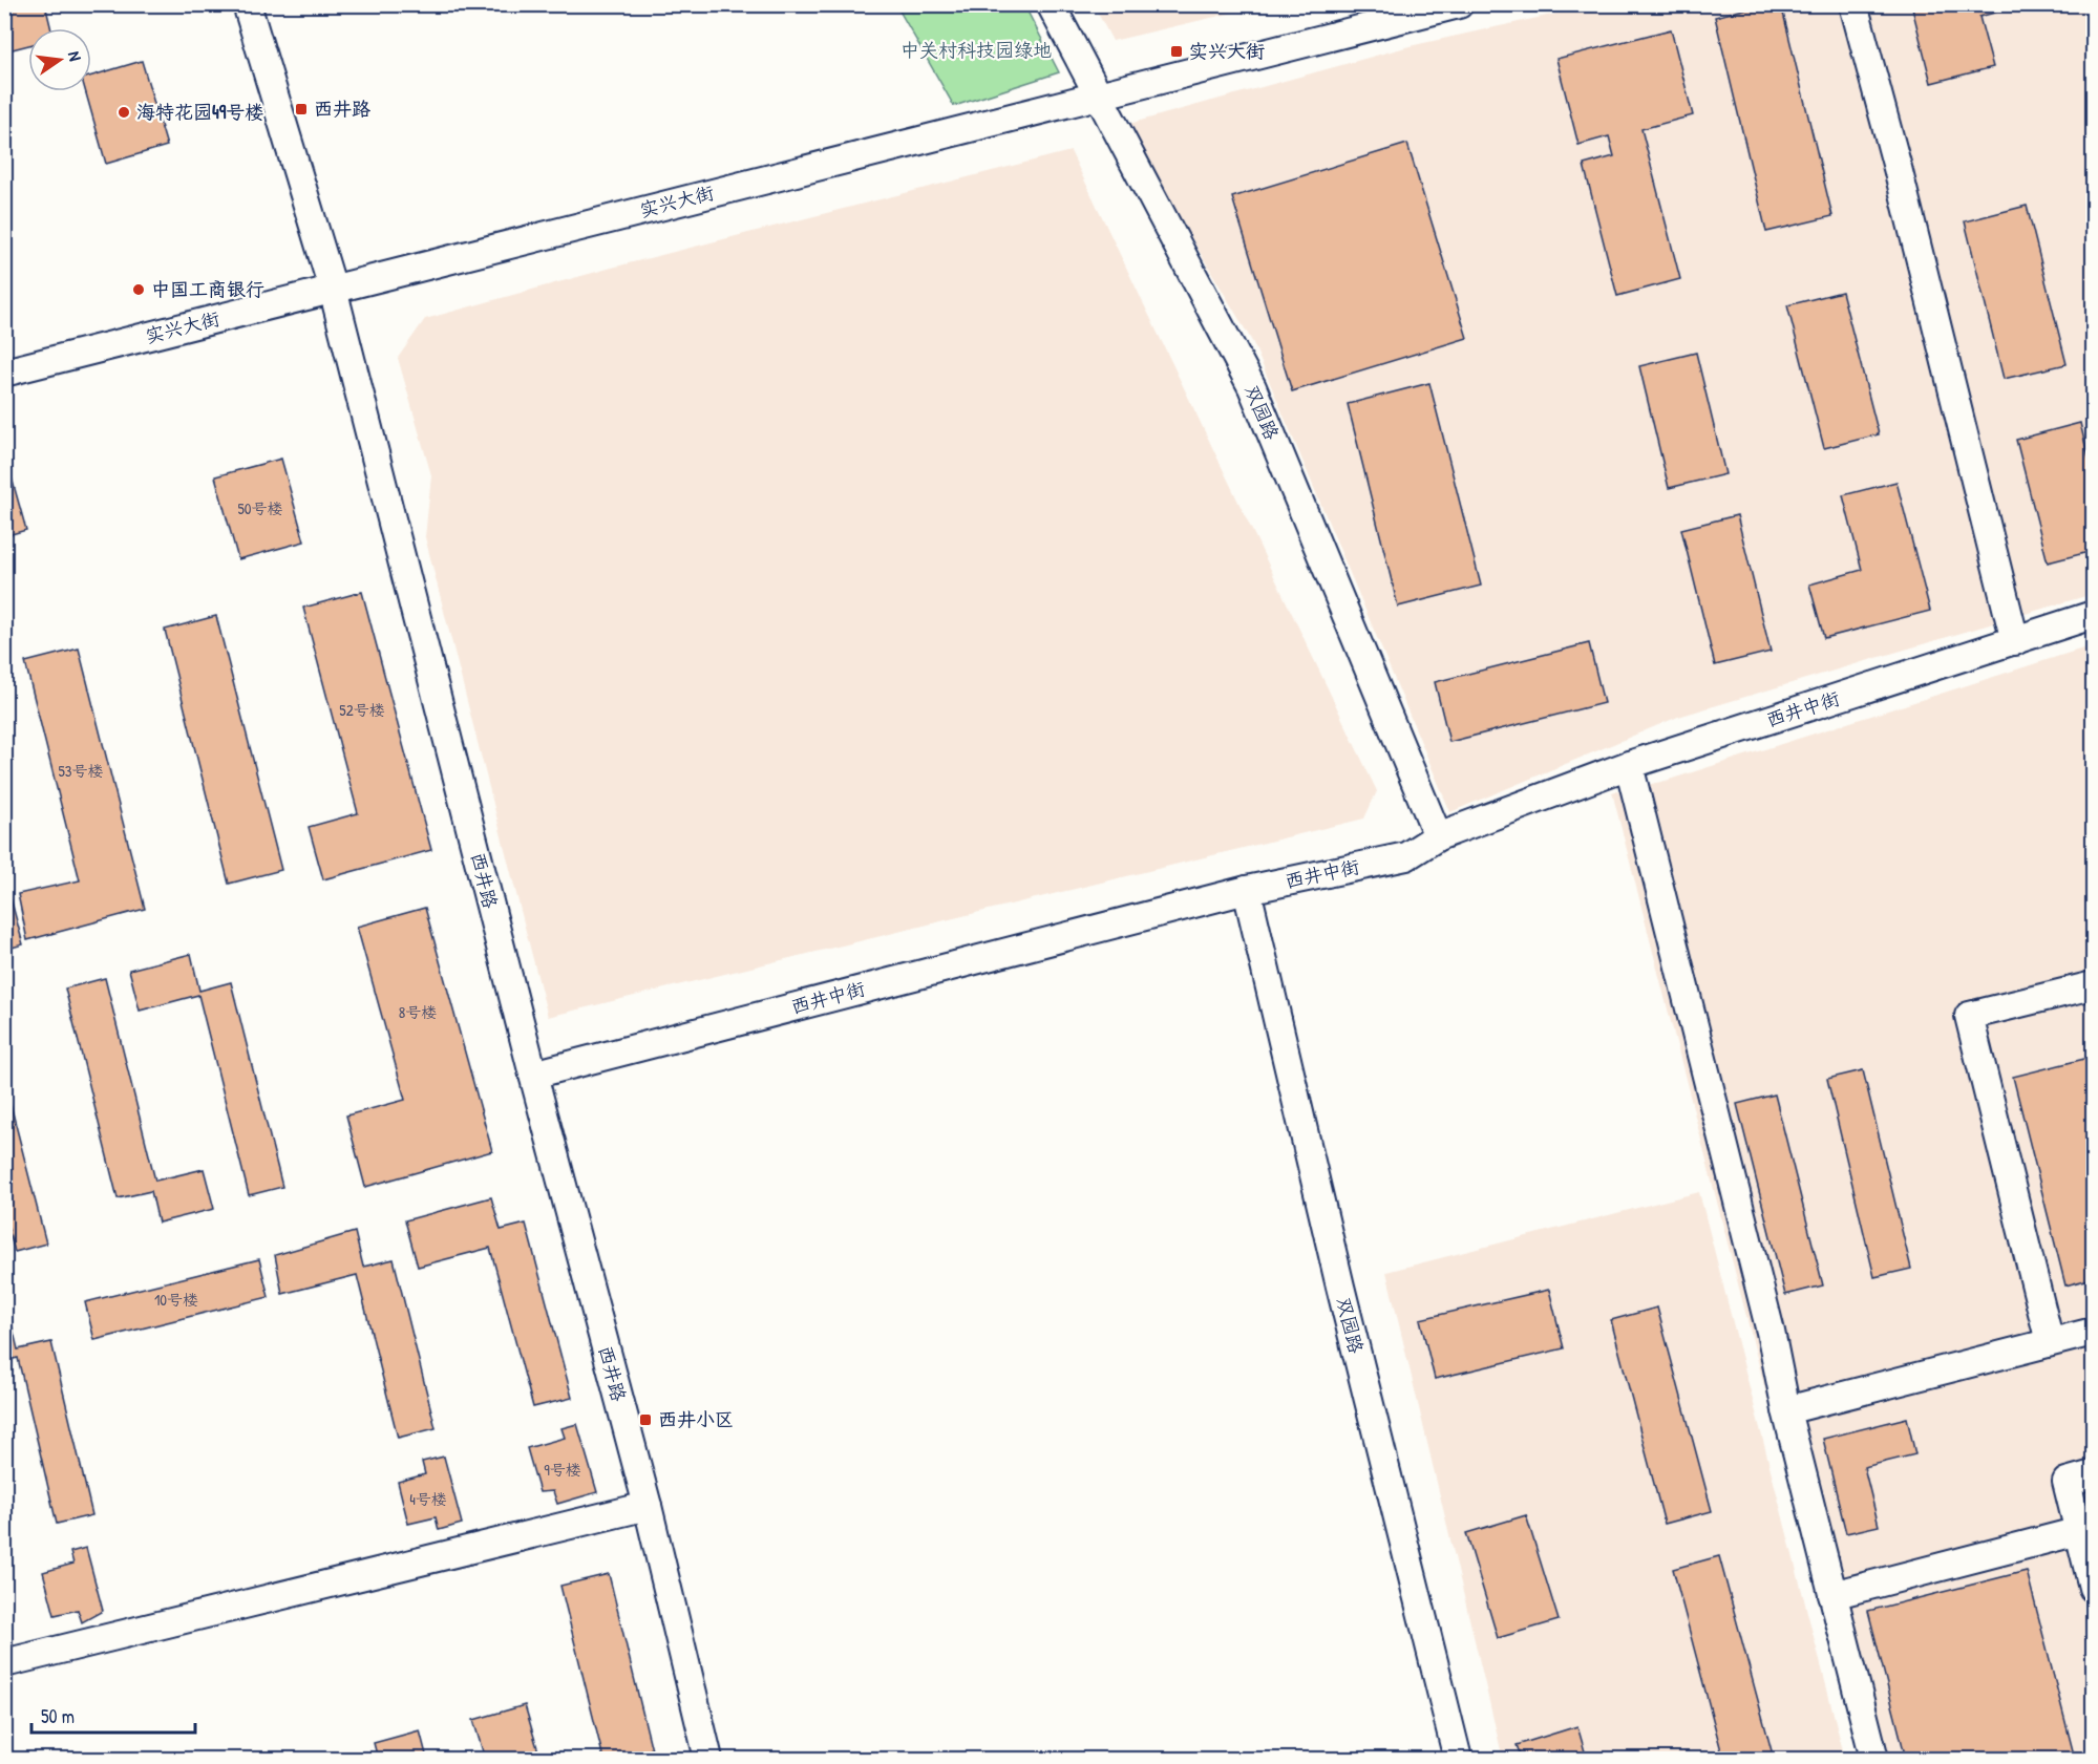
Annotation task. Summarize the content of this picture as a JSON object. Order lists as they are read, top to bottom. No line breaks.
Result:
{"streets":{"street":["实兴大街","双园路","西井中街","西井路"]},"crossings":[["实兴大街","双园路"],["实兴大街","西井路"],["双园路","西井中街"],["西井中街","西井路"]],"parks":["中关村科技园绿地"],"places":{"transit":["实兴大街","西井路","西井小区"],"other":["海特花园49号楼","中国工商银行"]},"house_numbers":["50号楼","52号楼","53号楼","8号楼","10号楼","9号楼","4号楼"],"scale_bar":"50 m","north":"right"}
